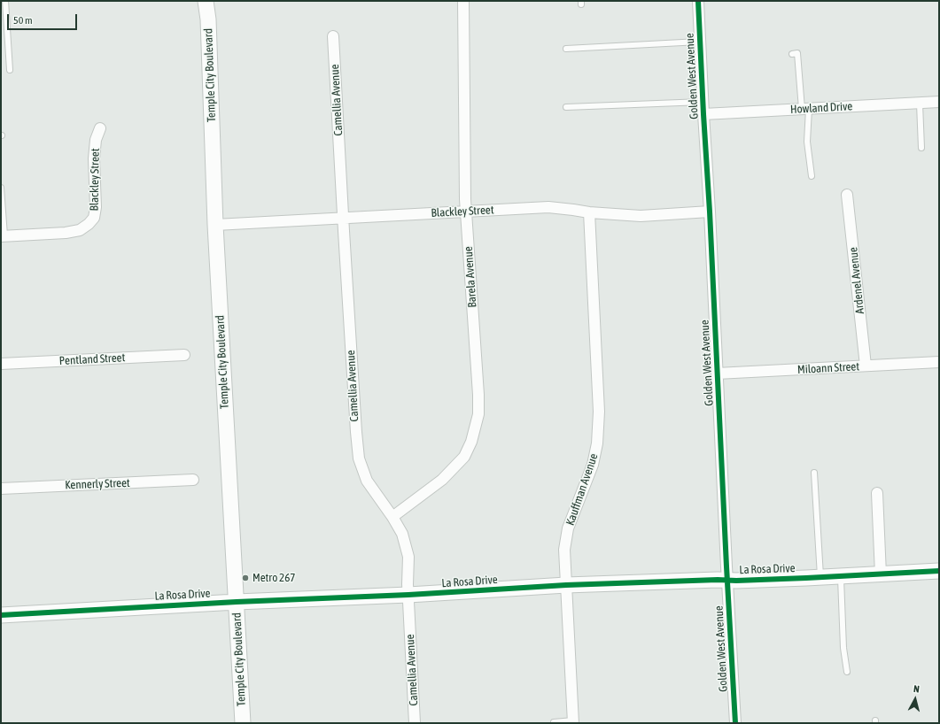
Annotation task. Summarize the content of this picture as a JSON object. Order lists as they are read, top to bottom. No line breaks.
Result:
{"streets":{"street":["Temple City Boulevard","Golden West Avenue","Camellia Avenue","Howland Drive","Blackley Street","Barela Avenue","Ardenel Avenue","Pentland Street","Miloann Street","Kennerly Street","Kauffman Avenue","La Rosa Drive"]},"crossings":[["Temple City Boulevard","Blackley Street"],["Temple City Boulevard","La Rosa Drive"],["Golden West Avenue","Howland Drive"],["Golden West Avenue","Blackley Street"],["Golden West Avenue","Miloann Street"],["Golden West Avenue","La Rosa Drive"],["Camellia Avenue","Blackley Street"],["Camellia Avenue","Barela Avenue"],["Camellia Avenue","La Rosa Drive"],["Blackley Street","Barela Avenue"],["Blackley Street","Kauffman Avenue"],["Ardenel Avenue","Miloann Street"],["Kauffman Avenue","La Rosa Drive"]],"places":["Metro 267"],"scale_bar":"50 m","north":"top"}
